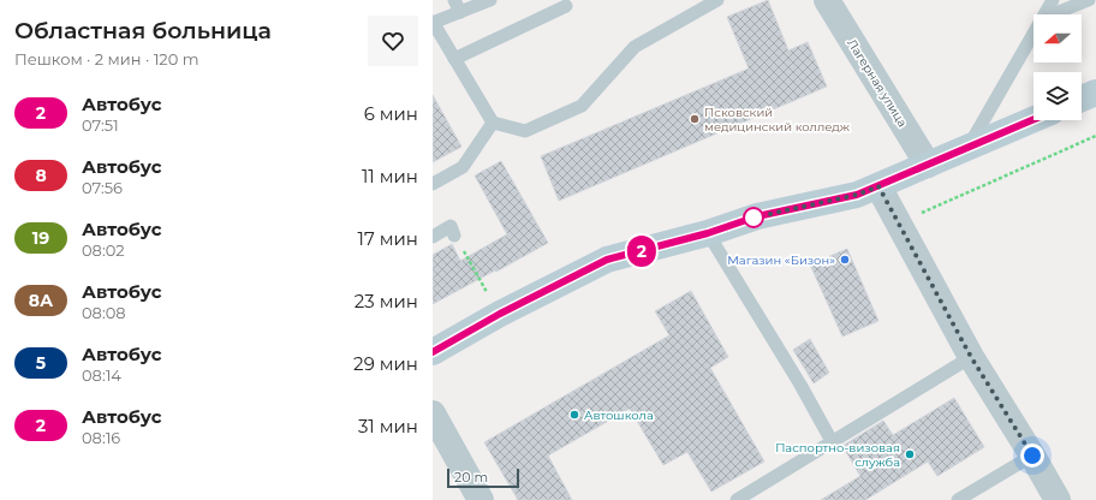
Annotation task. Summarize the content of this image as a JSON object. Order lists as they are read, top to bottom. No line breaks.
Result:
{"streets":{"street":["Лагерная улица"]},"places":["Псковский медицинский колледж","Магазин «Бизон»","Автошкола","Паспортно-визовая служба"],"lines":["bus line 2"],"scale_bar":"20 m","north":"left","page":{"heading":["Областная больница","Пешком · 2 мин · 120 m"],"on_map":"2","list":[{"mark":"2","name":"Автобус","note":"07:51","value":"6 мин"},{"mark":"8","name":"Автобус","note":"07:56","value":"11 мин"},{"mark":"19","name":"Автобус","note":"08:02","value":"17 мин"},{"mark":"8А","name":"Автобус","note":"08:08","value":"23 мин"},{"mark":"5","name":"Автобус","note":"08:14","value":"29 мин"},{"mark":"2","name":"Автобус","note":"08:16","value":"31 мин"}],"scale":"20 m"}}
